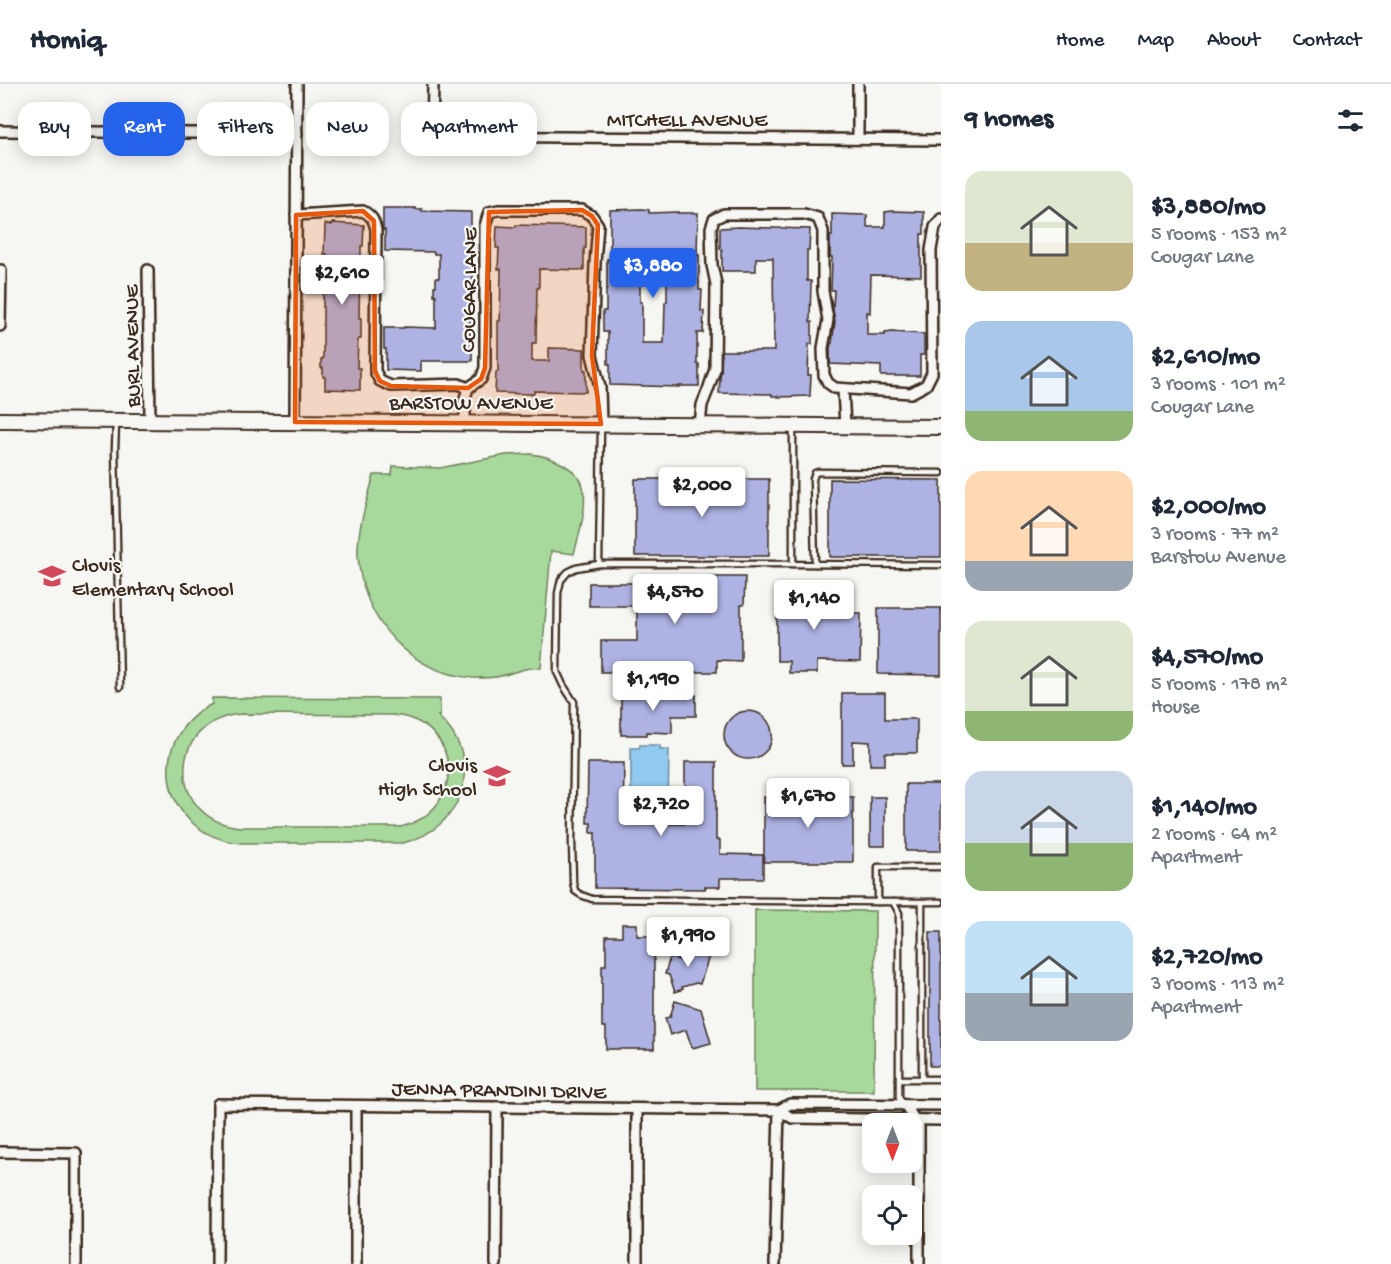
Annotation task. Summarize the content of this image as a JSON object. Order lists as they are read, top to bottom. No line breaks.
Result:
{"streets":{"street":["MITCHELL AVENUE","COUGAR LANE","BURL AVENUE","BARSTOW AVENUE","JENNA PRANDINI DRIVE"]},"crossings":[["COUGAR LANE","BARSTOW AVENUE"],["BURL AVENUE","BARSTOW AVENUE"]],"places":{"school or university":["Clovis Elementary School","Clovis High School"]},"north":"bottom","page":{"header":"Homiq","nav":["Home","Map","About","Contact"],"heading":"9 homes","chip":["Buy","Rent","Filters","New","Apartment"],"list":[{"name":"$3,880/mo","note":"5 rooms · 153 m² · Cougar Lane"},{"name":"$2,610/mo","note":"3 rooms · 101 m² · Cougar Lane"},{"name":"$2,000/mo","note":"3 rooms · 77 m² · Barstow Avenue"},{"name":"$4,570/mo","note":"5 rooms · 178 m² · House"},{"name":"$1,140/mo","note":"2 rooms · 64 m² · Apartment"},{"name":"$2,720/mo","note":"3 rooms · 113 m² · Apartment"}],"price":["$3,880","$2,610","$2,000","$4,570","$1,140","$1,190","$1,670","$2,720","$1,990"]}}
